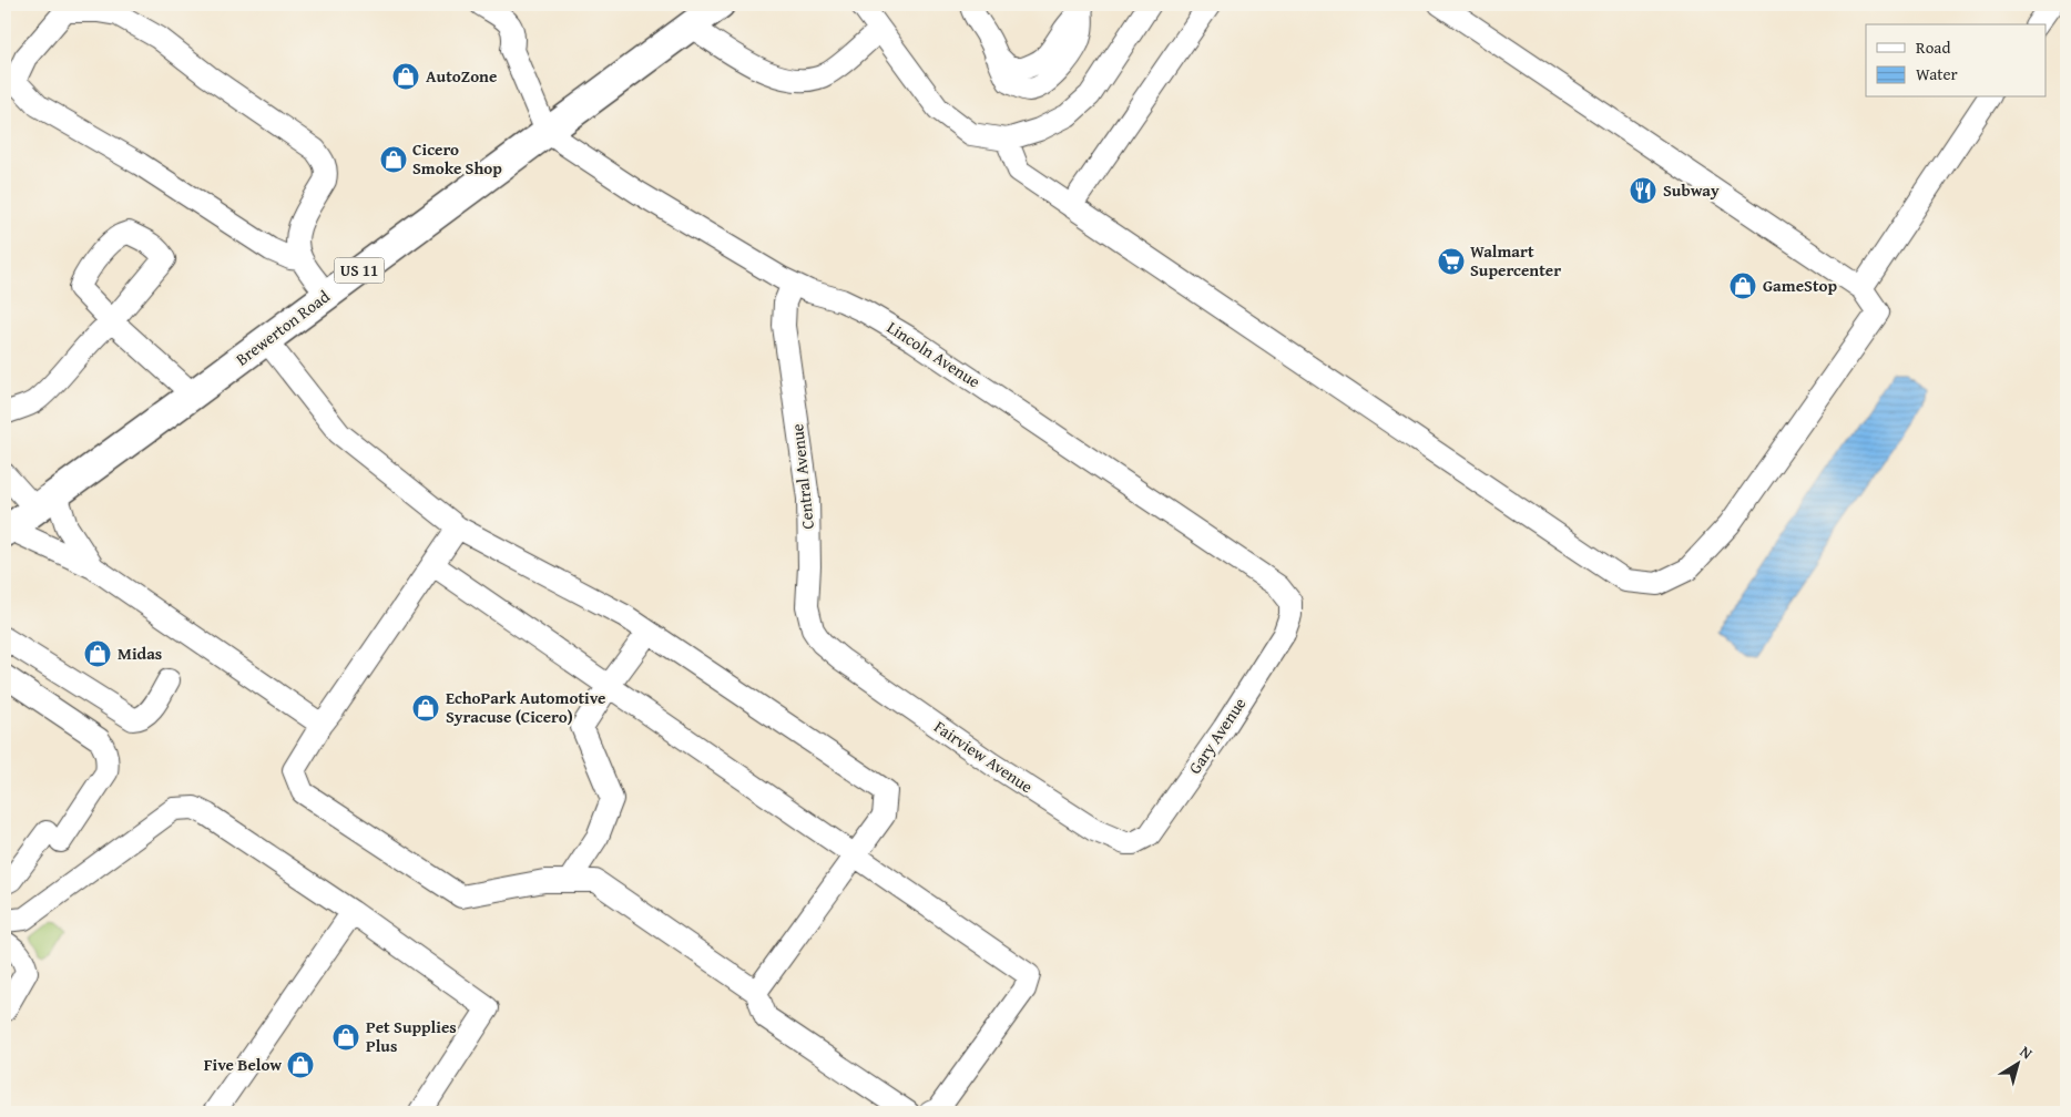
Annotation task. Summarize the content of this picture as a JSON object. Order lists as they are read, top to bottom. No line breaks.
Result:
{"streets":{"main road":["US 11","Brewerton Road"],"street":["Lincoln Avenue","Central Avenue","Gary Avenue","Fairview Avenue"]},"crossings":[["Brewerton Road","Lincoln Avenue"],["Lincoln Avenue","Central Avenue"],["Lincoln Avenue","Gary Avenue"],["Central Avenue","Fairview Avenue"],["Gary Avenue","Fairview Avenue"]],"places":{"shop":["AutoZone","Cicero Smoke Shop","GameStop","Midas","EchoPark Automotive Syracuse (Cicero)","Pet Supplies Plus","Five Below"],"restaurant":["Subway"],"supermarket":["Walmart Supercenter"]},"legend":["Road","Water"],"north":"top right"}
